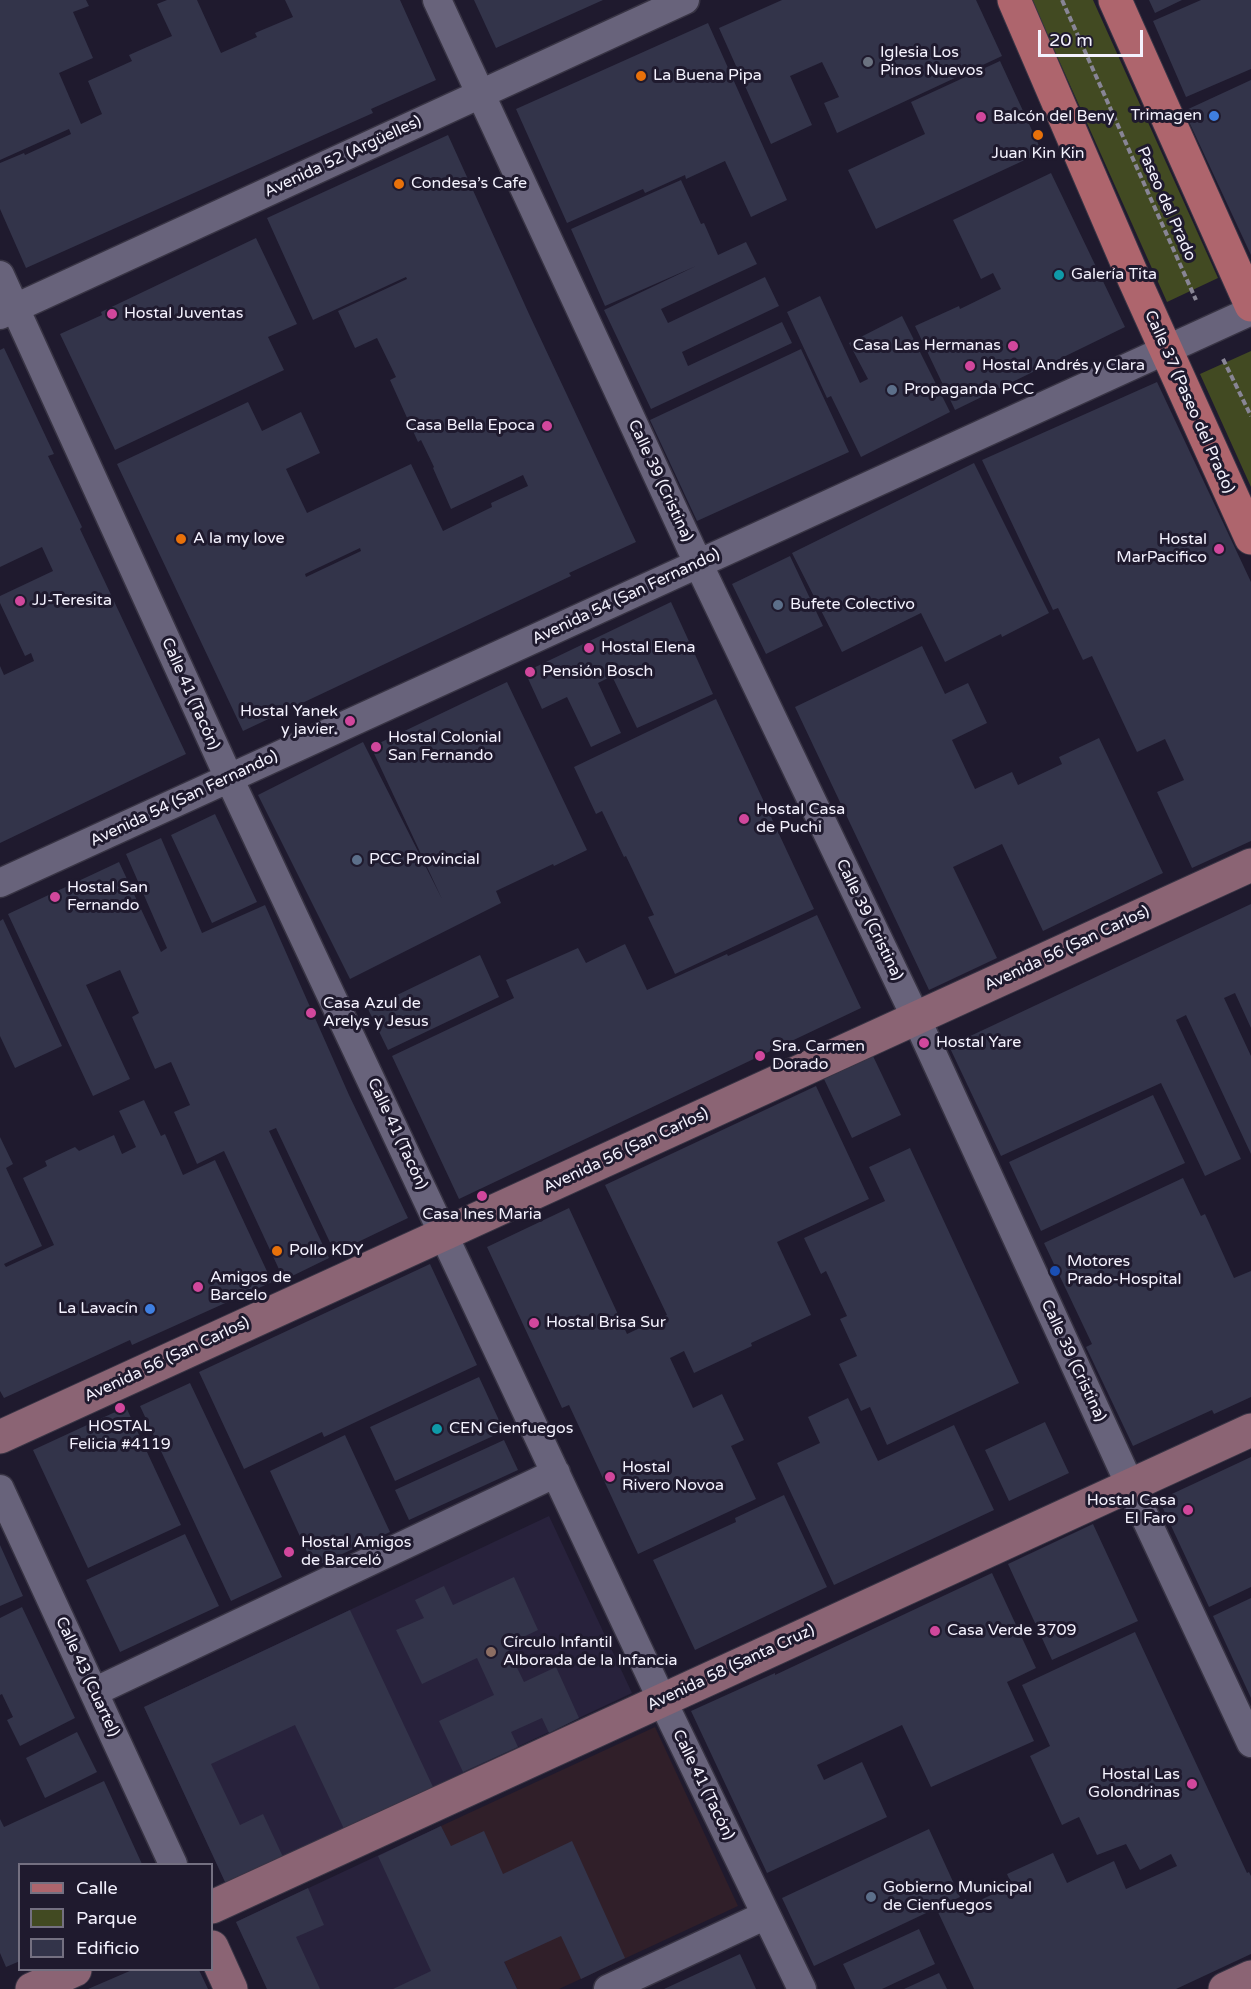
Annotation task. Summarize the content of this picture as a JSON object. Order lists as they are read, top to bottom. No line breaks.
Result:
{"streets":{"main road":["Calle 37 (Paseo del Prado)","Avenida 56 (San Carlos)","Avenida 58 (Santa Cruz)"],"street":["Avenida 52 (Argüelles)","Calle 39 (Cristina)","Avenida 54 (San Fernando)","Calle 41 (Tacón)","Calle 43 (Cuartel)"],"path":["Paseo del Prado"]},"crossings":[["Avenida 52 (Argüelles)","Calle 39 (Cristina)"],["Avenida 52 (Argüelles)","Calle 41 (Tacón)"],["Paseo del Prado","Avenida 54 (San Fernando)"],["Calle 37 (Paseo del Prado)","Avenida 54 (San Fernando)"],["Calle 39 (Cristina)","Avenida 54 (San Fernando)"],["Calle 39 (Cristina)","Avenida 56 (San Carlos)"],["Calle 39 (Cristina)","Avenida 58 (Santa Cruz)"],["Avenida 54 (San Fernando)","Calle 41 (Tacón)"],["Calle 41 (Tacón)","Avenida 56 (San Carlos)"],["Calle 41 (Tacón)","Avenida 58 (Santa Cruz)"]],"places":["Iglesia Los Pinos Nuevos","La Buena Pipa","Trimagen","Balcón del Beny","Juan Kin Kin","Condesa’s Cafe","Galería Tita","Hostal Juventas","Casa Las Hermanas","Hostal Andrés y Clara","Propaganda PCC","Casa Bella Epoca","A la my love","Hostal MarPacifico","JJ-Teresita","Bufete Colectivo","Hostal Elena","Pensión Bosch","Hostal Yanek y javier.","Hostal Colonial San Fernando","Hostal Casa de Puchi","PCC Provincial","Hostal San Fernando","Casa Azul de Arelys y Jesus","Hostal Yare","Sra. Carmen Dorado","Casa Ines Maria","Pollo KDY","Motores Prado-Hospital","Amigos de Barcelo","La Lavacín","Hostal Brisa Sur","HOSTAL Felicia #4119","CEN Cienfuegos","Hostal Rivero Novoa","Hostal Casa El Faro","Hostal Amigos de Barceló","Casa Verde 3709","Círculo Infantil Alborada de la Infancia","Hostal Las Golondrinas","Gobierno Municipal de Cienfuegos"],"legend":["Calle","Parque","Edificio"],"scale_bar":"20 m"}
